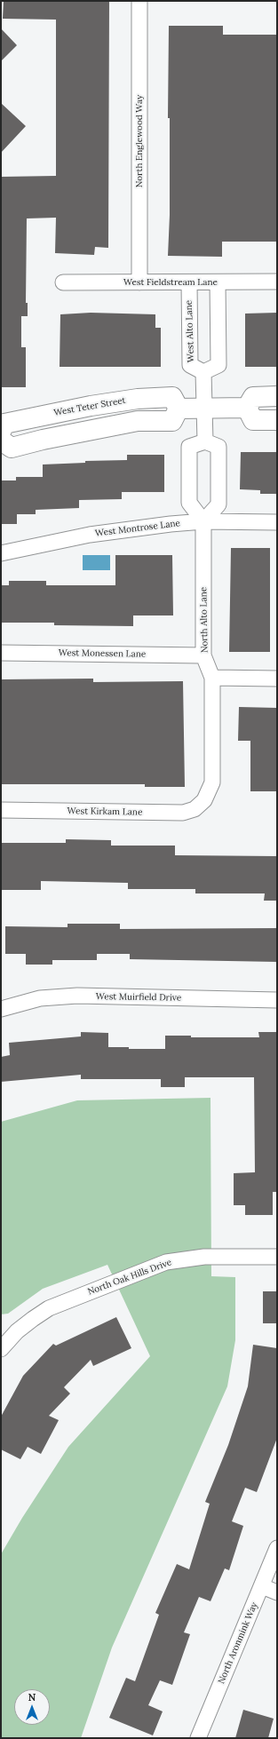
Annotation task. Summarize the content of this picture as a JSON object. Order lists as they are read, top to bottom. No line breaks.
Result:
{"streets":{"street":["North Englewood Way","West Fieldstream Lane","West Alto Lane","West Teter Street","West Montrose Lane","North Alto Lane","West Monessen Lane","West Kirkam Lane","West Muirfield Drive","North Oak Hills Drive","North Aronmink Way"]},"crossings":[["North Englewood Way","West Fieldstream Lane"],["West Fieldstream Lane","West Alto Lane"],["West Montrose Lane","North Alto Lane"],["North Alto Lane","West Monessen Lane"],["North Alto Lane","West Kirkam Lane"]],"north":"top"}
